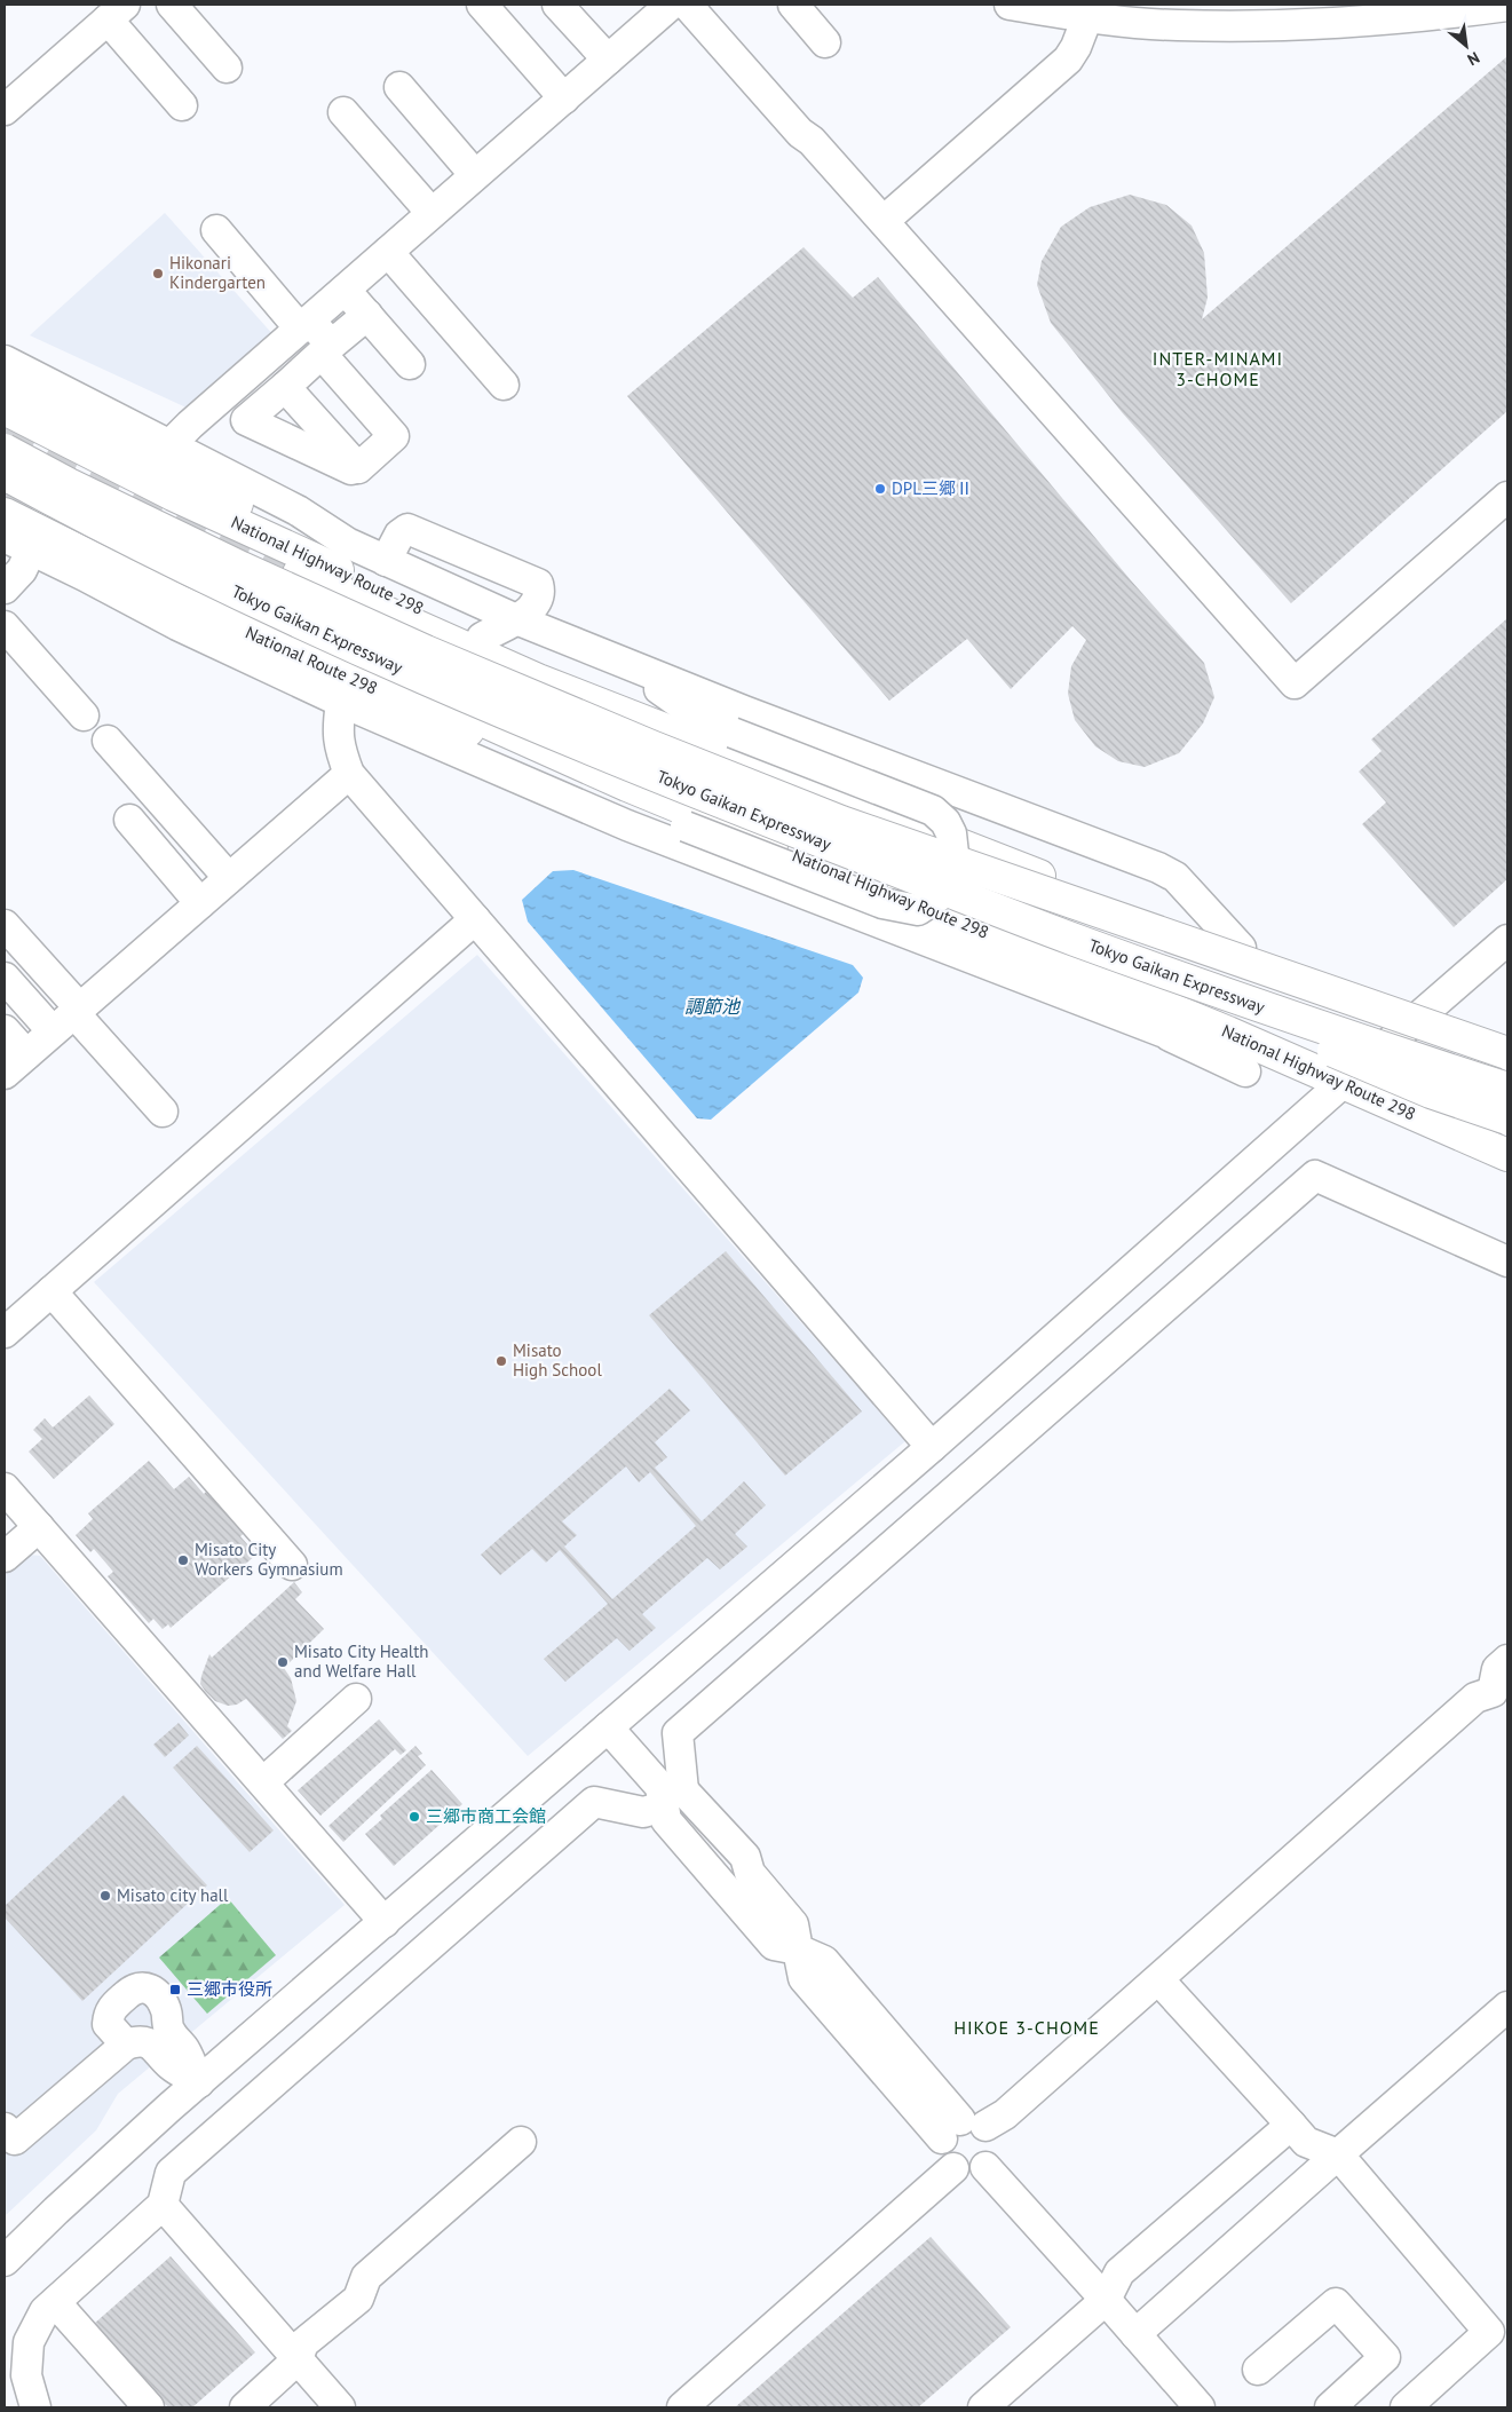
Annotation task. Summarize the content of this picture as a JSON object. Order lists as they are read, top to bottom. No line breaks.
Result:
{"streets":{"highway":["National Highway Route 298","Tokyo Gaikan Expressway","National Route 298"]},"crossings":[["National Highway Route 298","National Route 298"]],"districts":["INTER-MINAMI 3-CHOME","HIKOE 3-CHOME"],"water":["調節池"],"places":{"other":["Hikonari Kindergarten","DPL三郷Ⅱ","Misato High School","Misato City Workers Gymnasium","Misato City Health and Welfare Hall","三郷市商工会館","Misato city hall"],"transit":["三郷市役所"]},"north":"bottom right"}
